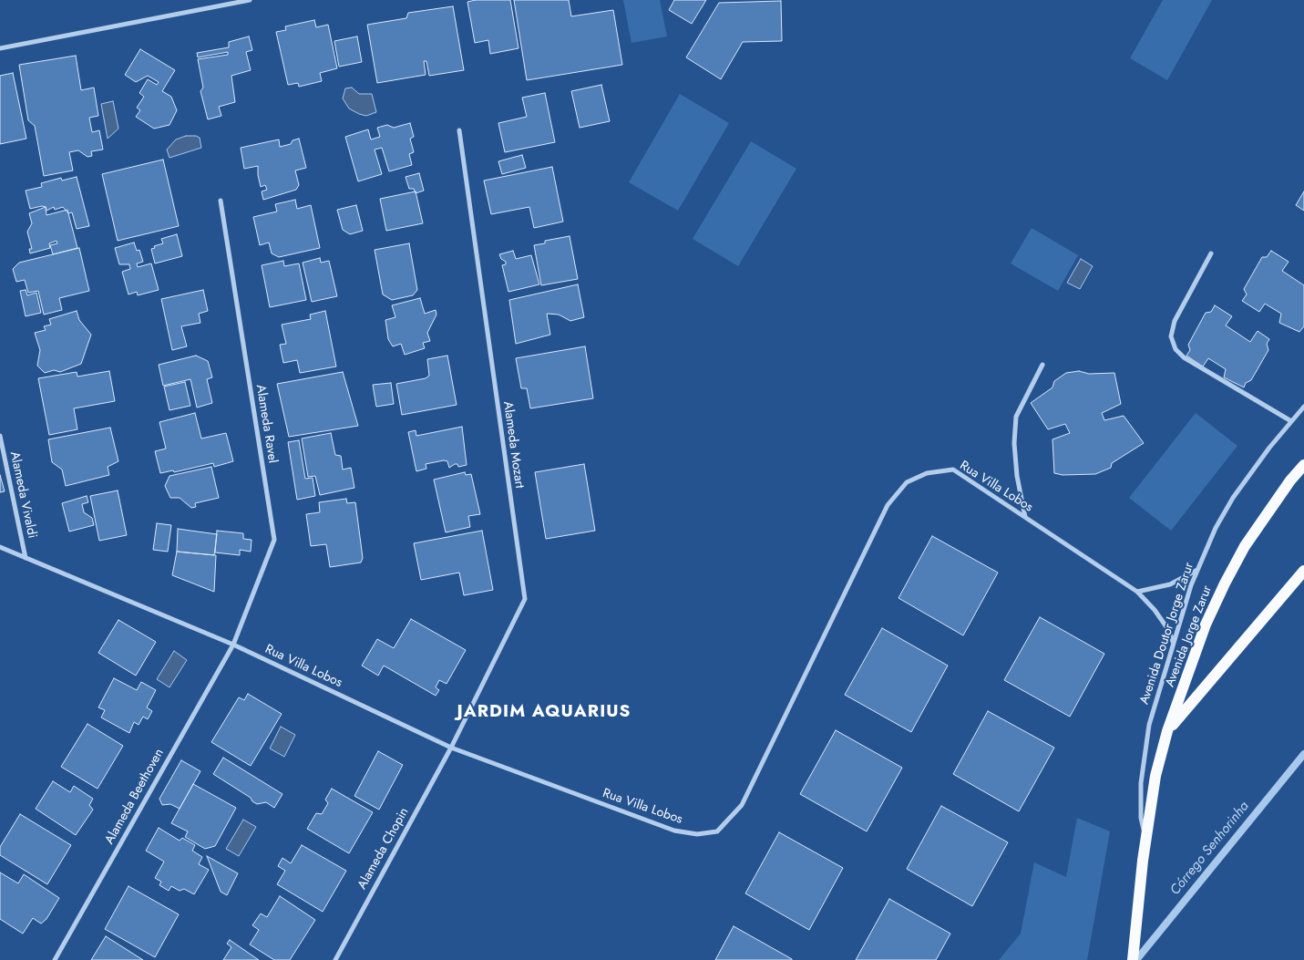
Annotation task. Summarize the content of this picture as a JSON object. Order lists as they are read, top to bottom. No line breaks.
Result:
{"streets":{"main road":["Avenida Jorge Zarur"],"street":["Alameda Ravel","Alameda Mozart","Rua Villa Lobos","Alameda Vivaldi","Avenida Doutor Jorge Zarur","Alameda Beethoven","Alameda Chopin"]},"crossings":[["Alameda Ravel","Rua Villa Lobos"],["Alameda Ravel","Alameda Beethoven"],["Alameda Mozart","Rua Villa Lobos"],["Alameda Mozart","Alameda Chopin"],["Rua Villa Lobos","Alameda Vivaldi"],["Rua Villa Lobos","Avenida Doutor Jorge Zarur"],["Rua Villa Lobos","Alameda Beethoven"],["Rua Villa Lobos","Alameda Chopin"],["Avenida Doutor Jorge Zarur","Avenida Jorge Zarur"]],"districts":["JARDIM AQUARIUS"],"water":["Córrego Senhorinha"]}
